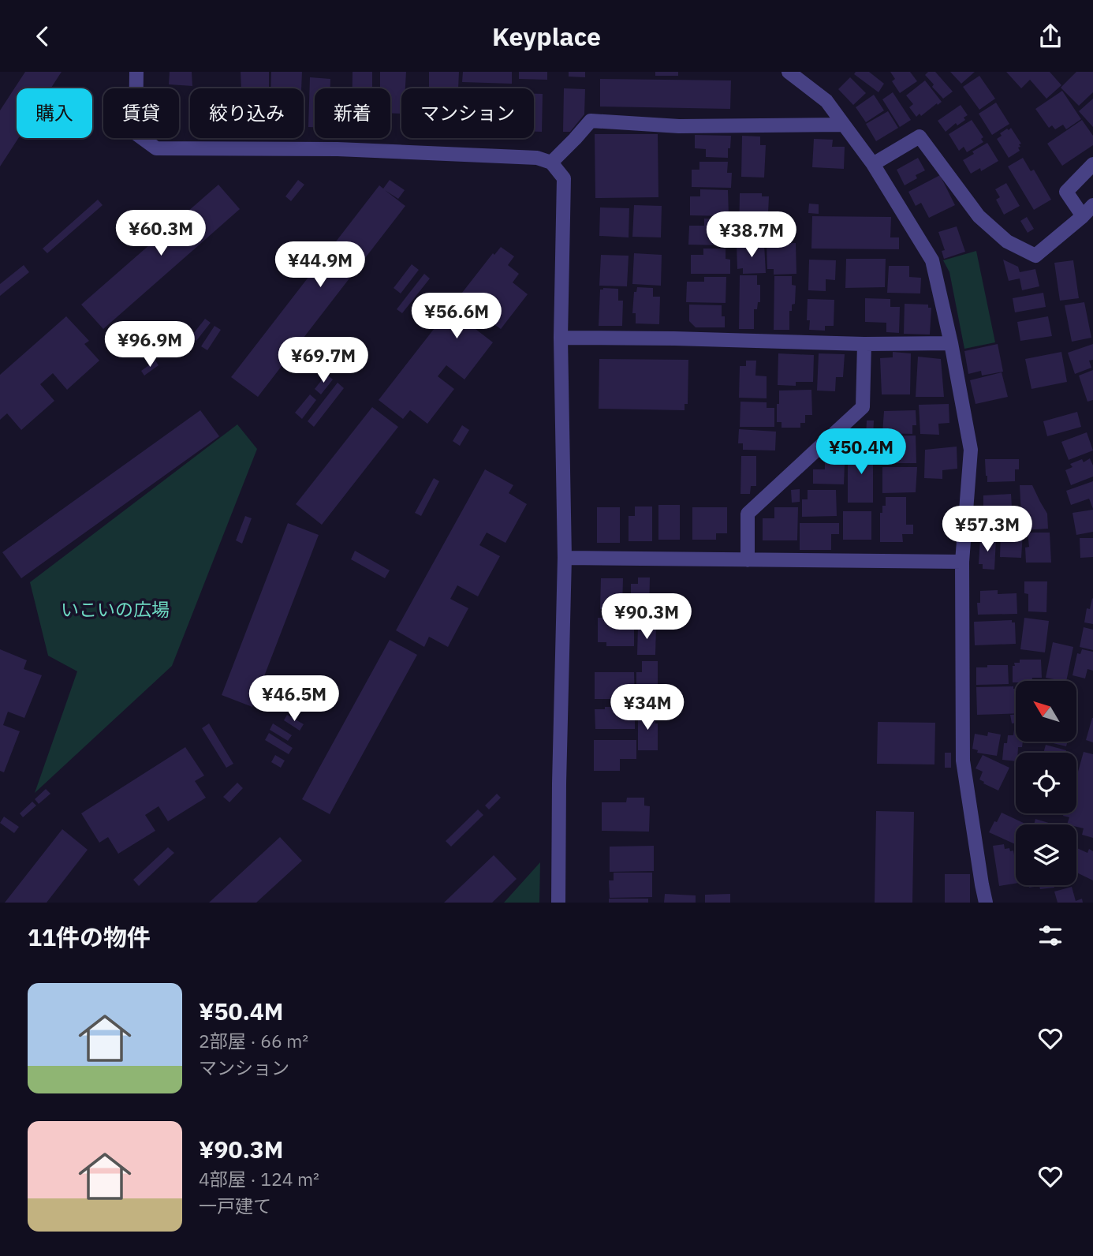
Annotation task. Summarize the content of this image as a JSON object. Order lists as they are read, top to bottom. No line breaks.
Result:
{"parks":["いこいの広場"],"north":"top left","page":{"header":"Keyplace","chip":["購入","賃貸","絞り込み","新着","マンション"],"price":["¥60.3M","¥38.7M","¥44.9M","¥56.6M","¥96.9M","¥69.7M","¥50.4M","¥57.3M","¥90.3M","¥46.5M","¥34M"],"heading":"11件の物件","list":[{"name":"¥50.4M","note":"2部屋 · 66 m² · マンション"},{"name":"¥90.3M","note":"4部屋 · 124 m² · 一戸建て"}]}}
